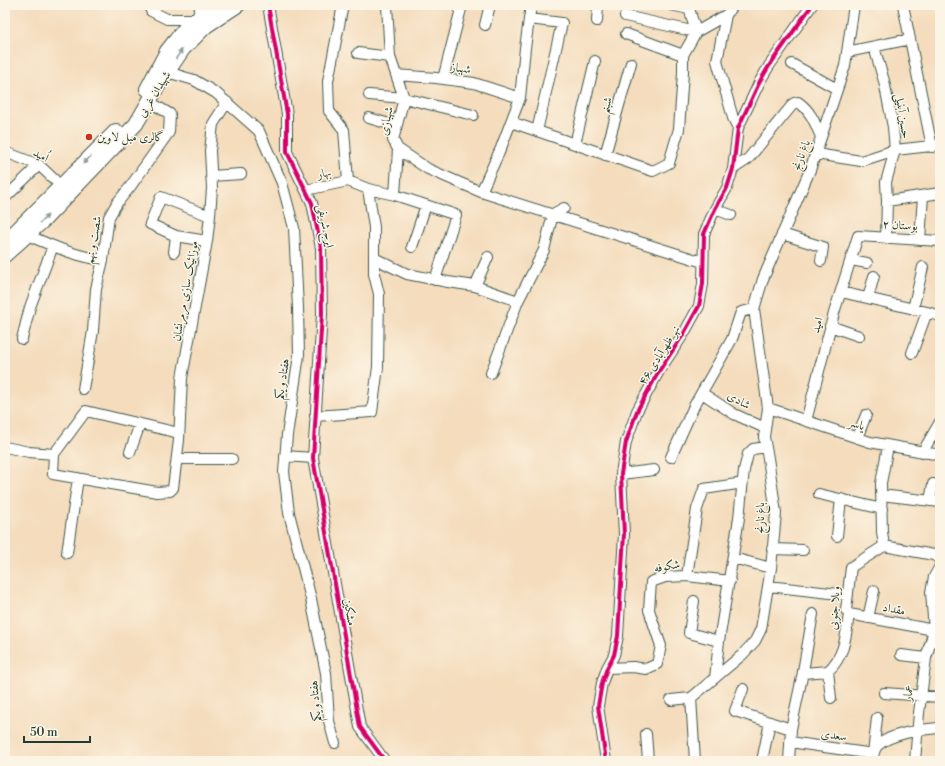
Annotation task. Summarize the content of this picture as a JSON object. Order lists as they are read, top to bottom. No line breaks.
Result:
{"streets":{"main road":["شهیدان غربی"],"street":["شهباز","شبنم","حسین آبنیلی","شهبازی","اُمید","باغ نارنج","بهار","بوستان ۲","ایرج شریفی","شصت و نهم","موزائیک سازی مرمرنشان","امید","نهر ظهرآبادی ۴۶","هفتاد و یکم","شادی","یاسر","شکوفه","ویلا جنوبی","مقداد","مشکین","عمار","سعدی"]},"crossings":[["شهباز","شهبازی"],["شهیدان غربی","اُمید"],["شهیدان غربی","شصت و نهم"],["شهیدان غربی","هفتاد و یکم"],["حسین آبنیلی","بوستان ۲"],["شهبازی","نهر ظهرآبادی ۴۶"],["باغ نارنج","شادی"],["باغ نارنج","یاسر"],["بهار","ایرج شریفی"],["بوستان ۲","امید"],["ایرج شریفی","مشکین"],["موزائیک سازی مرمرنشان","هفتاد و یکم"],["امید","یاسر"],["نهر ظهرآبادی ۴۶","شکوفه"],["ویلا جنوبی","مقداد"],["مقداد","عمار"]],"places":["گالری مبل لاوین"],"scale_bar":"50 m"}
